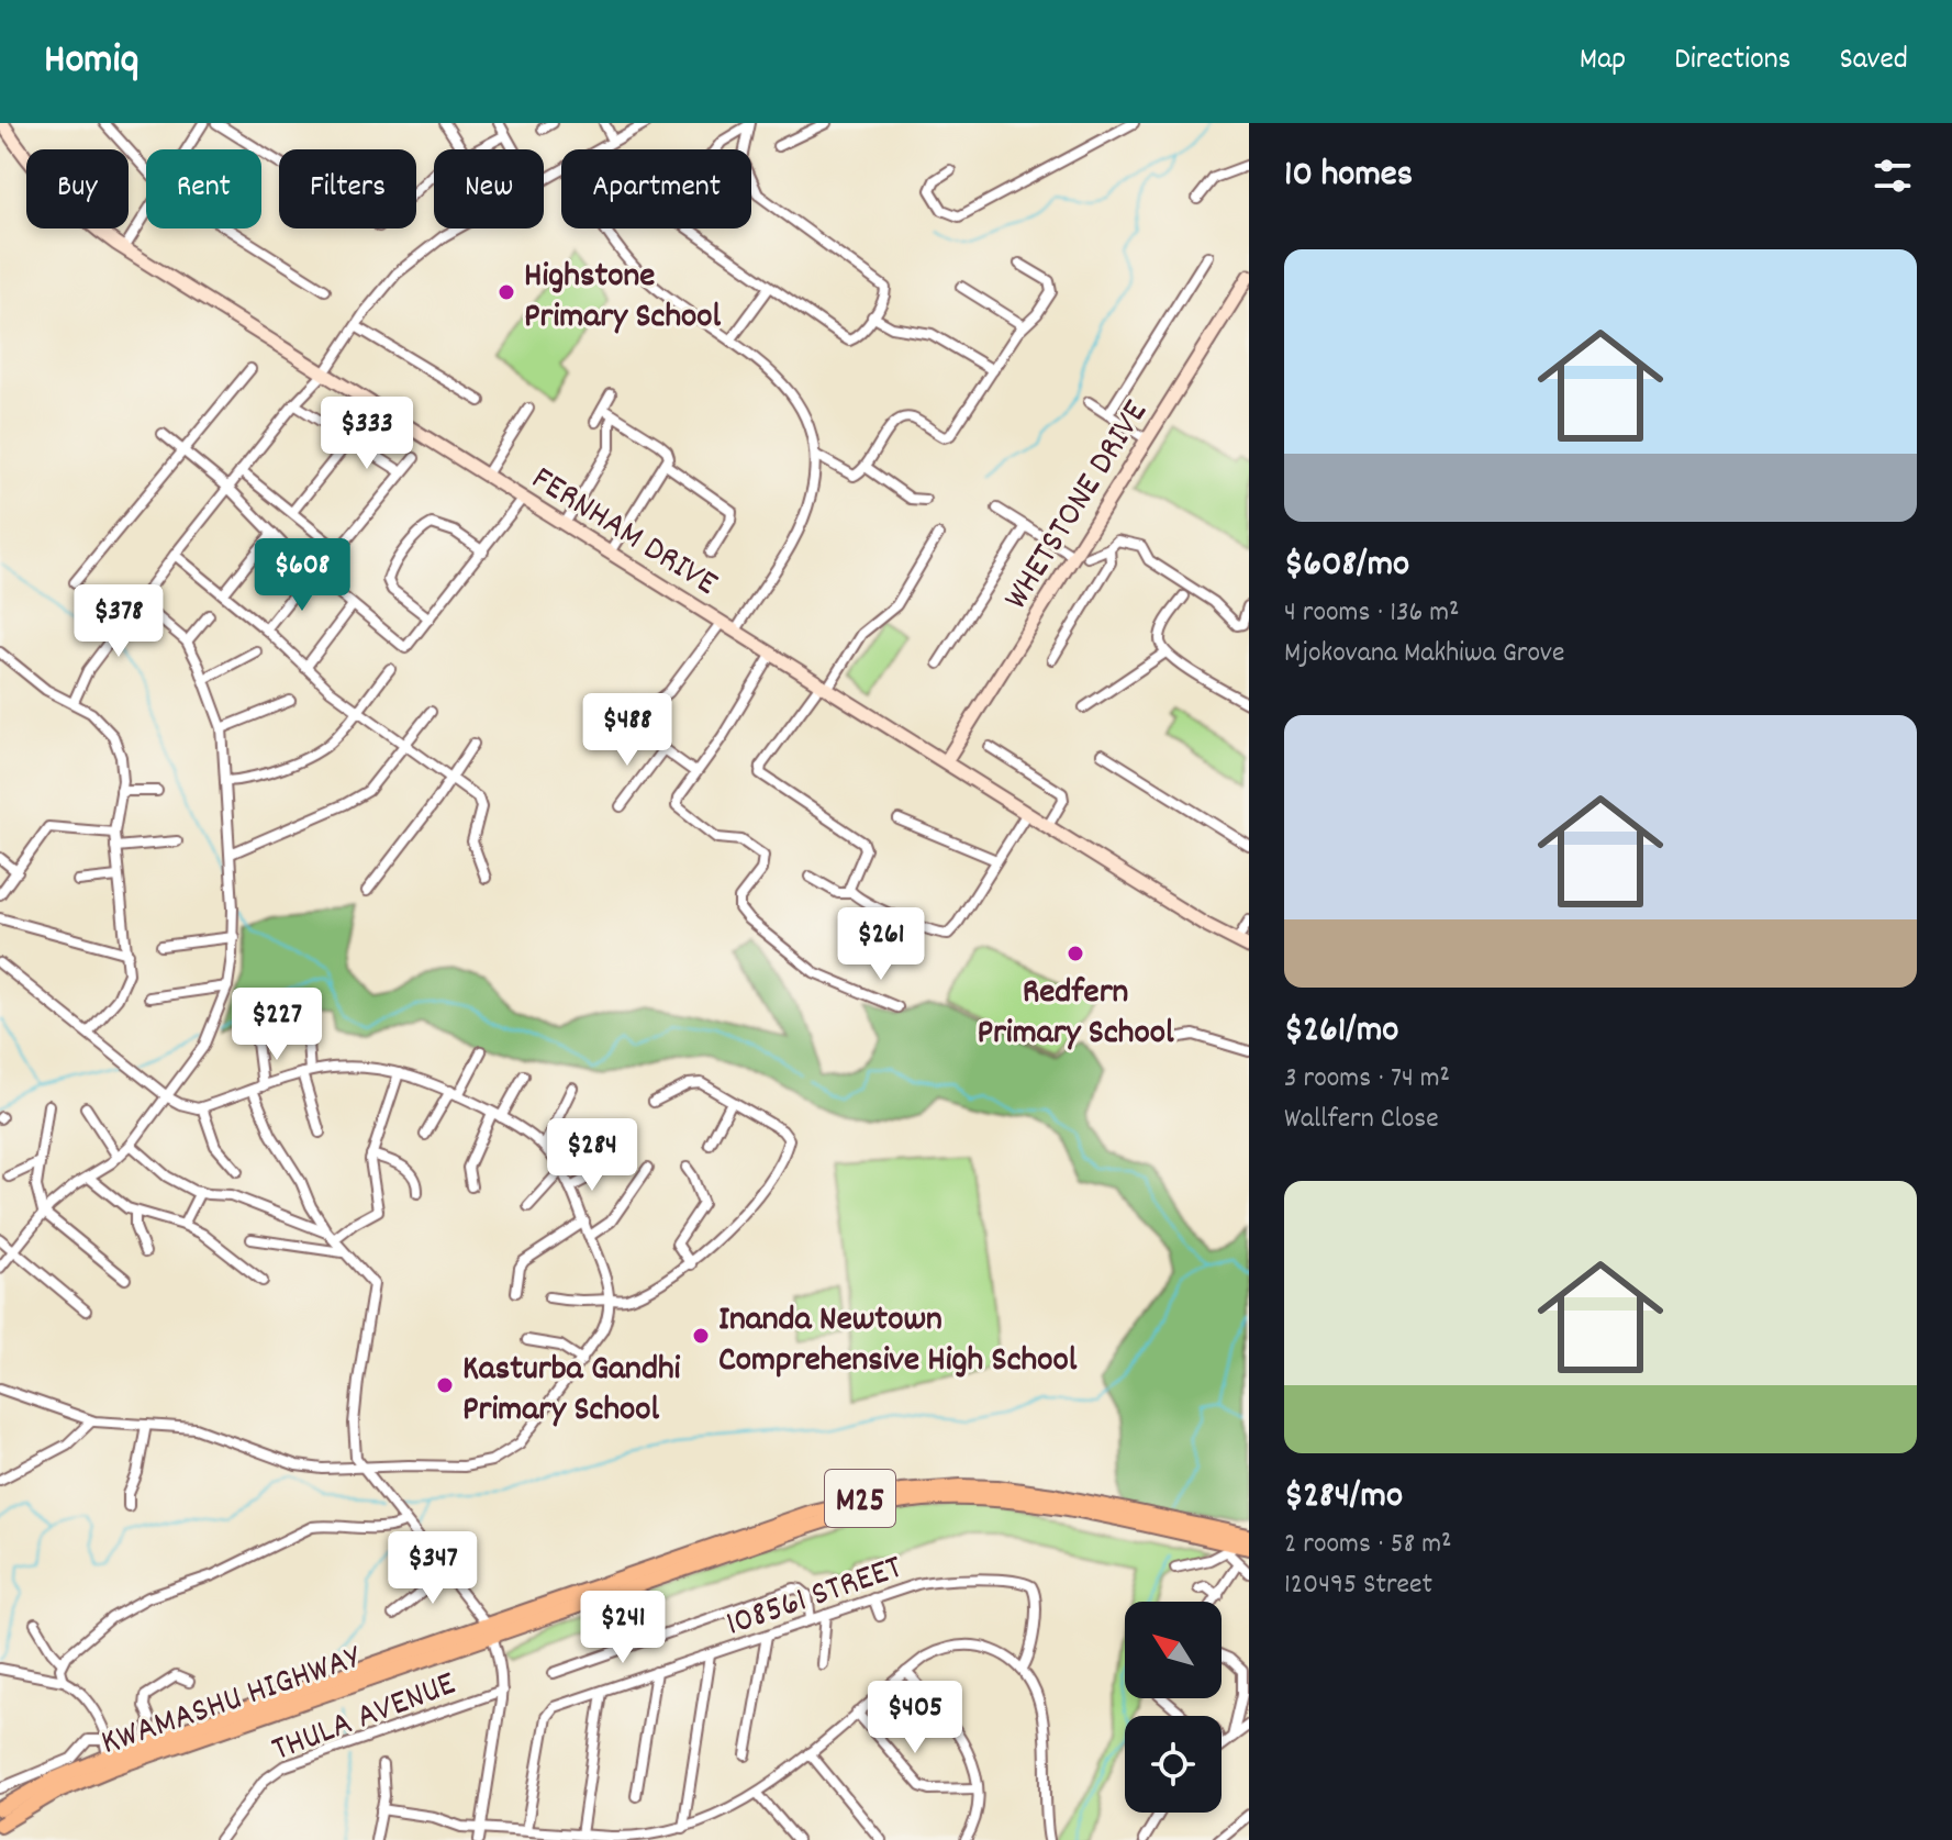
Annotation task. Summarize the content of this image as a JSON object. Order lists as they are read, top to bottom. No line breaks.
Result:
{"streets":{"main road":["M25","KWAMASHU HIGHWAY"],"street":["WHETSTONE DRIVE","FERNHAM DRIVE","108561 STREET","THULA AVENUE"]},"crossings":[["WHETSTONE DRIVE","FERNHAM DRIVE"]],"places":["Highstone Primary School","Redfern Primary School","Inanda Newtown Comprehensive High School","Kasturba Gandhi Primary School"],"north":"top left","page":{"header":"Homiq","nav":["Map","Directions","Saved"],"heading":"10 homes","chip":["Buy","Rent","Filters","New","Apartment"],"list":[{"name":"$608/mo","note":"4 rooms · 136 m² · Mjokovana Makhiwa Grove"},{"name":"$261/mo","note":"3 rooms · 74 m² · Wallfern Close"},{"name":"$284/mo","note":"2 rooms · 58 m² · 120495 Street"}],"price":["$333","$608","$378","$488","$261","$227","$284","$347","$241","$405"]}}
